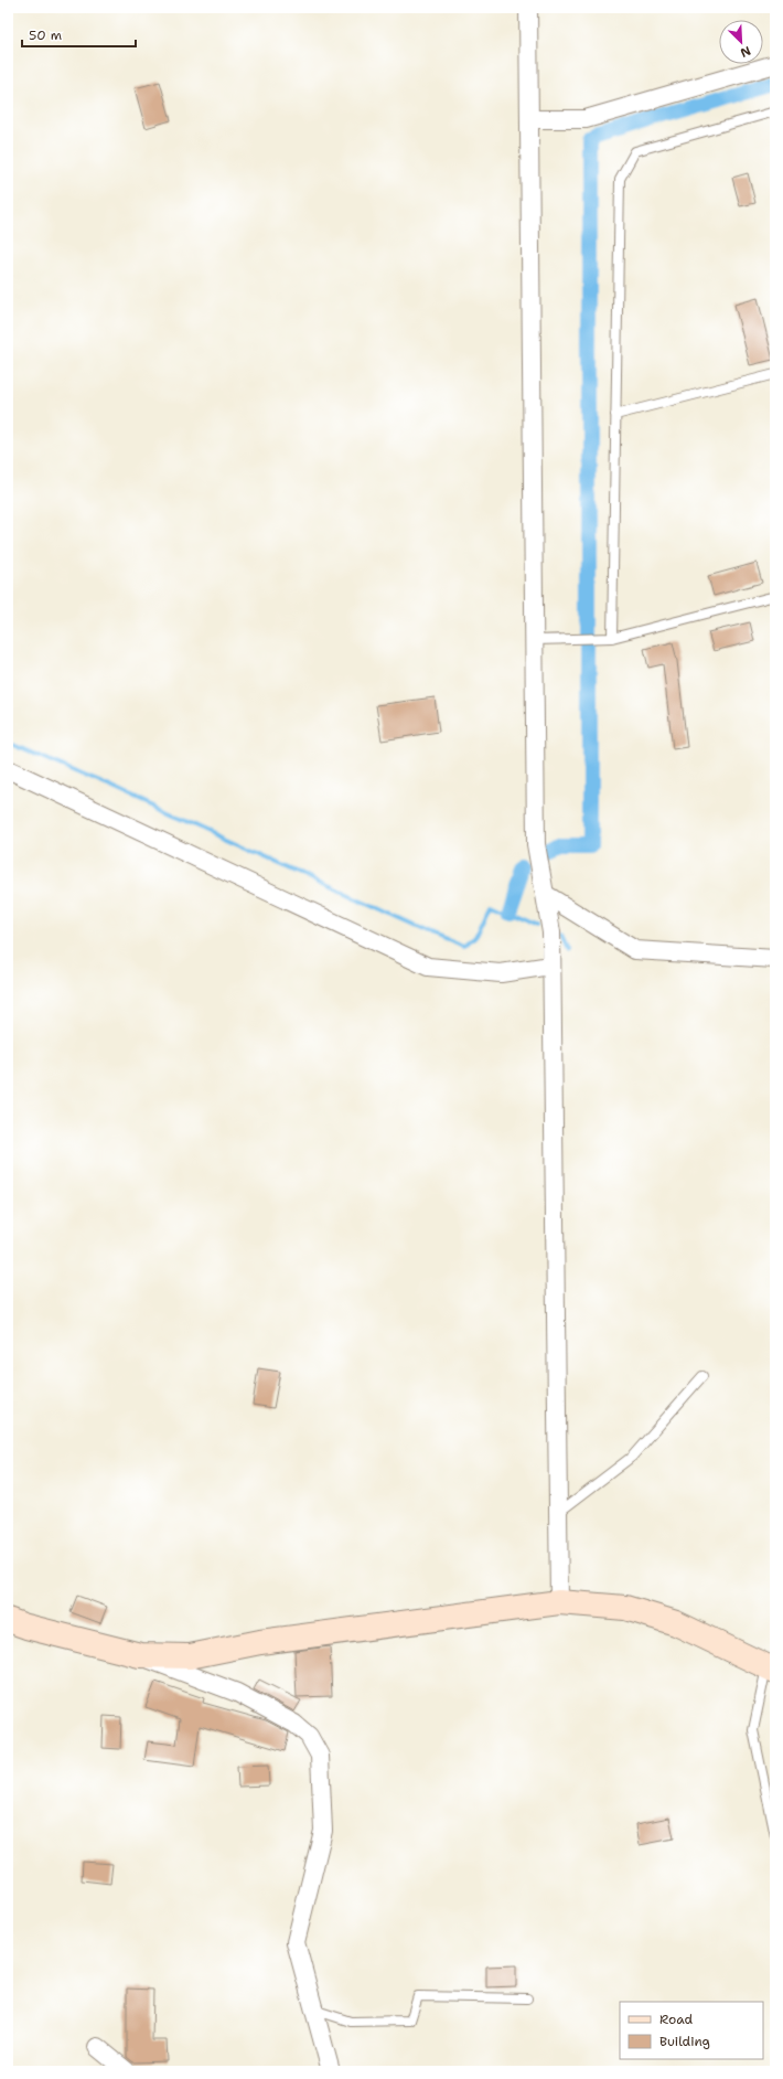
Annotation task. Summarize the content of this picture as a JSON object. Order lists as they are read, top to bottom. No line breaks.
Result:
{"legend":["Road","Building"],"scale_bar":"50 m","north":"bottom right"}
